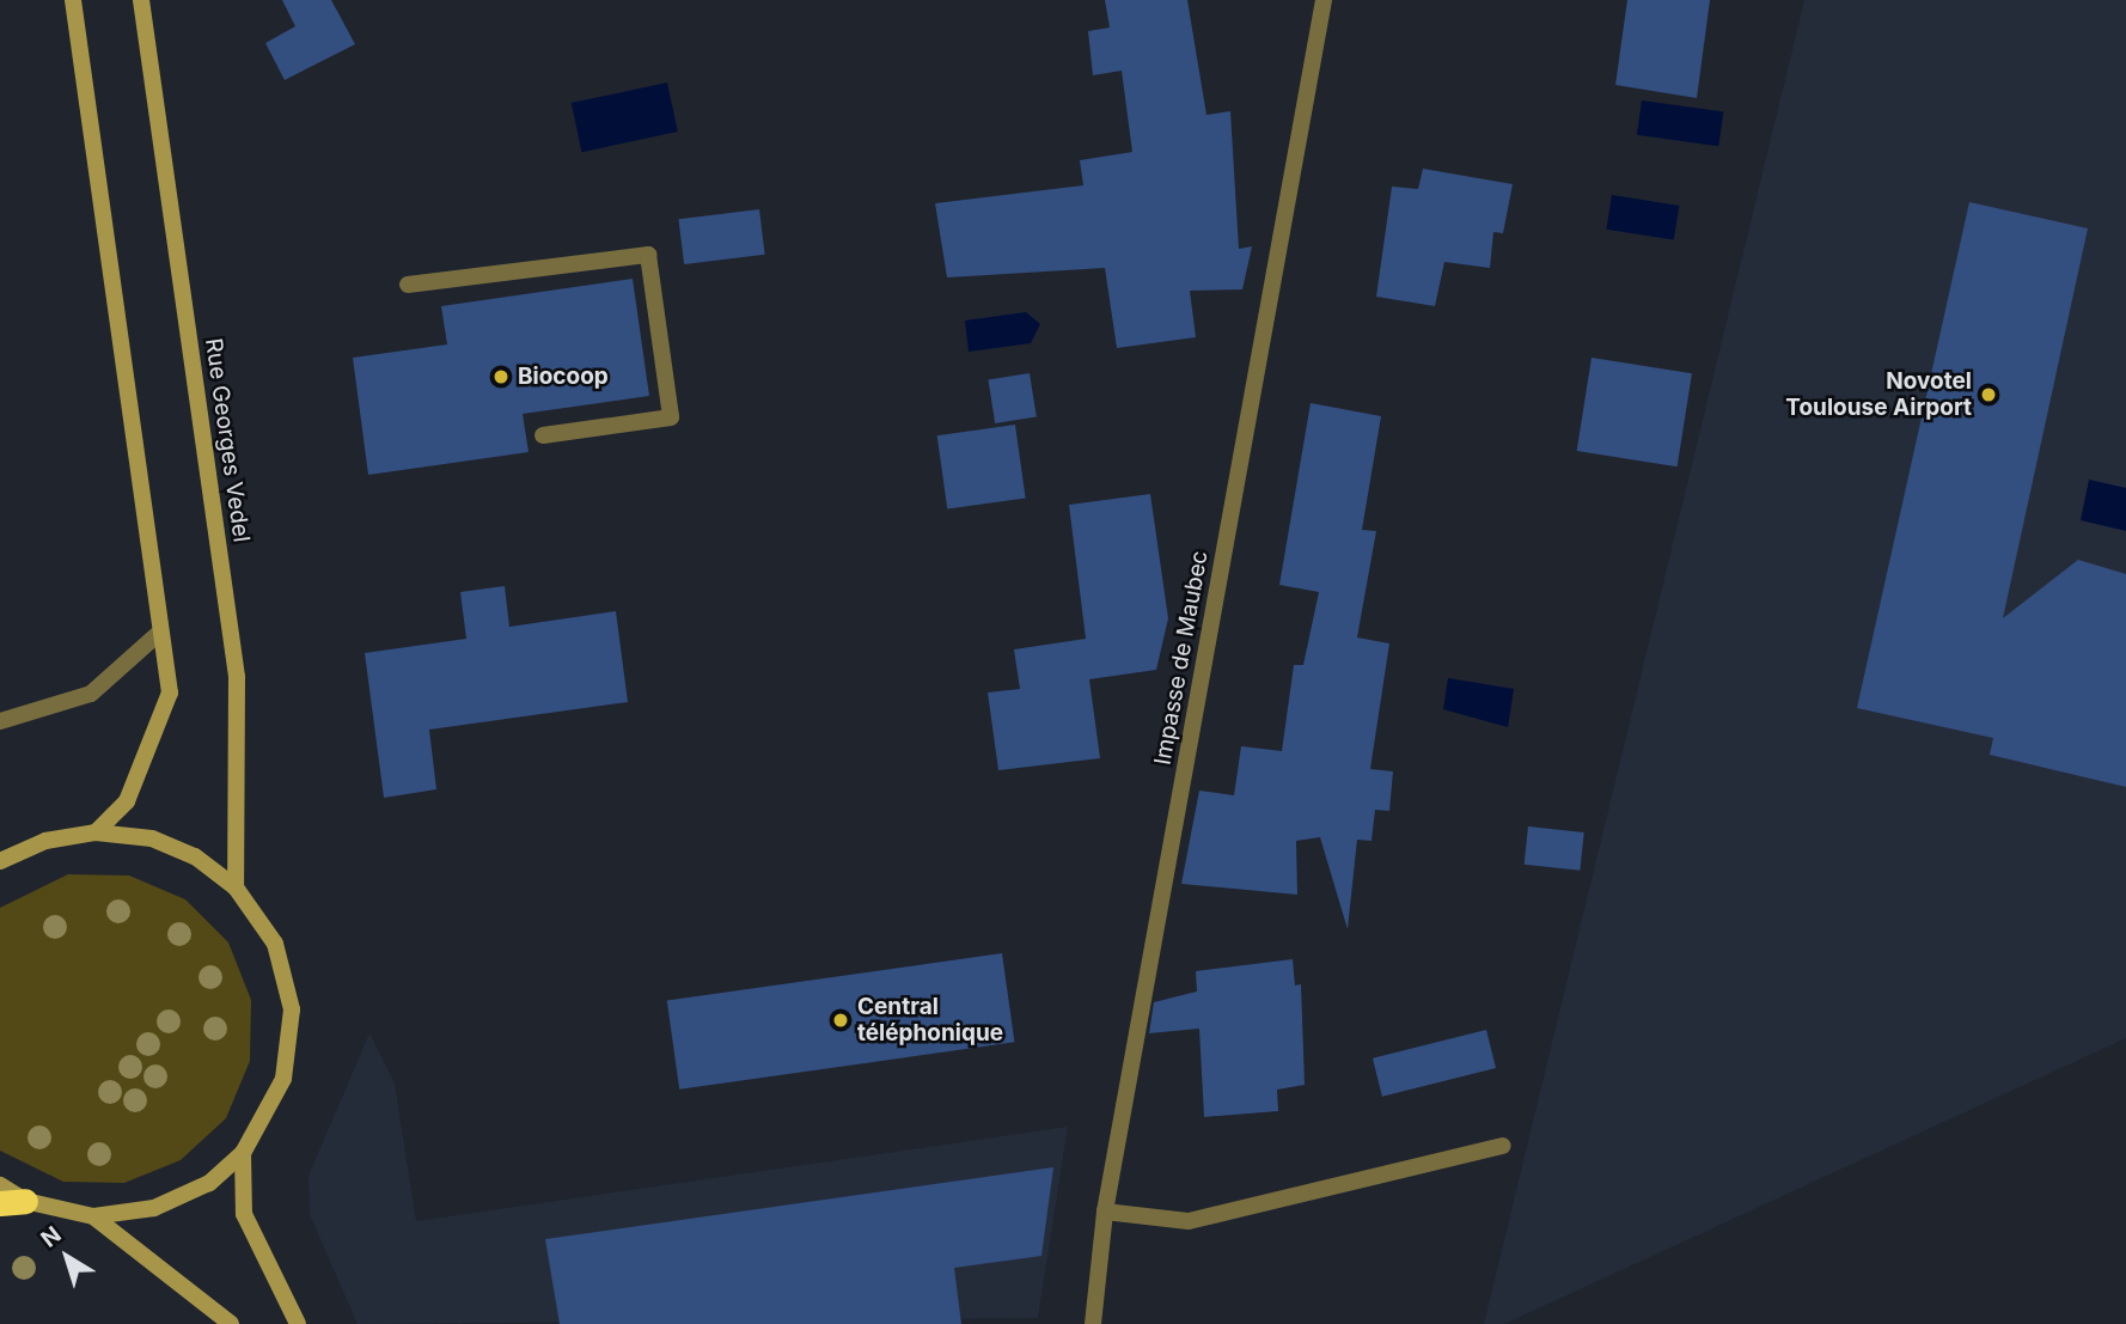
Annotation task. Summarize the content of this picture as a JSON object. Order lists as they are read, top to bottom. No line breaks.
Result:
{"streets":{"main road":["Rue Georges Vedel"],"street":["Impasse de Maubec"]},"places":["Biocoop","Novotel Toulouse Airport","Central téléphonique"],"north":"top left"}
